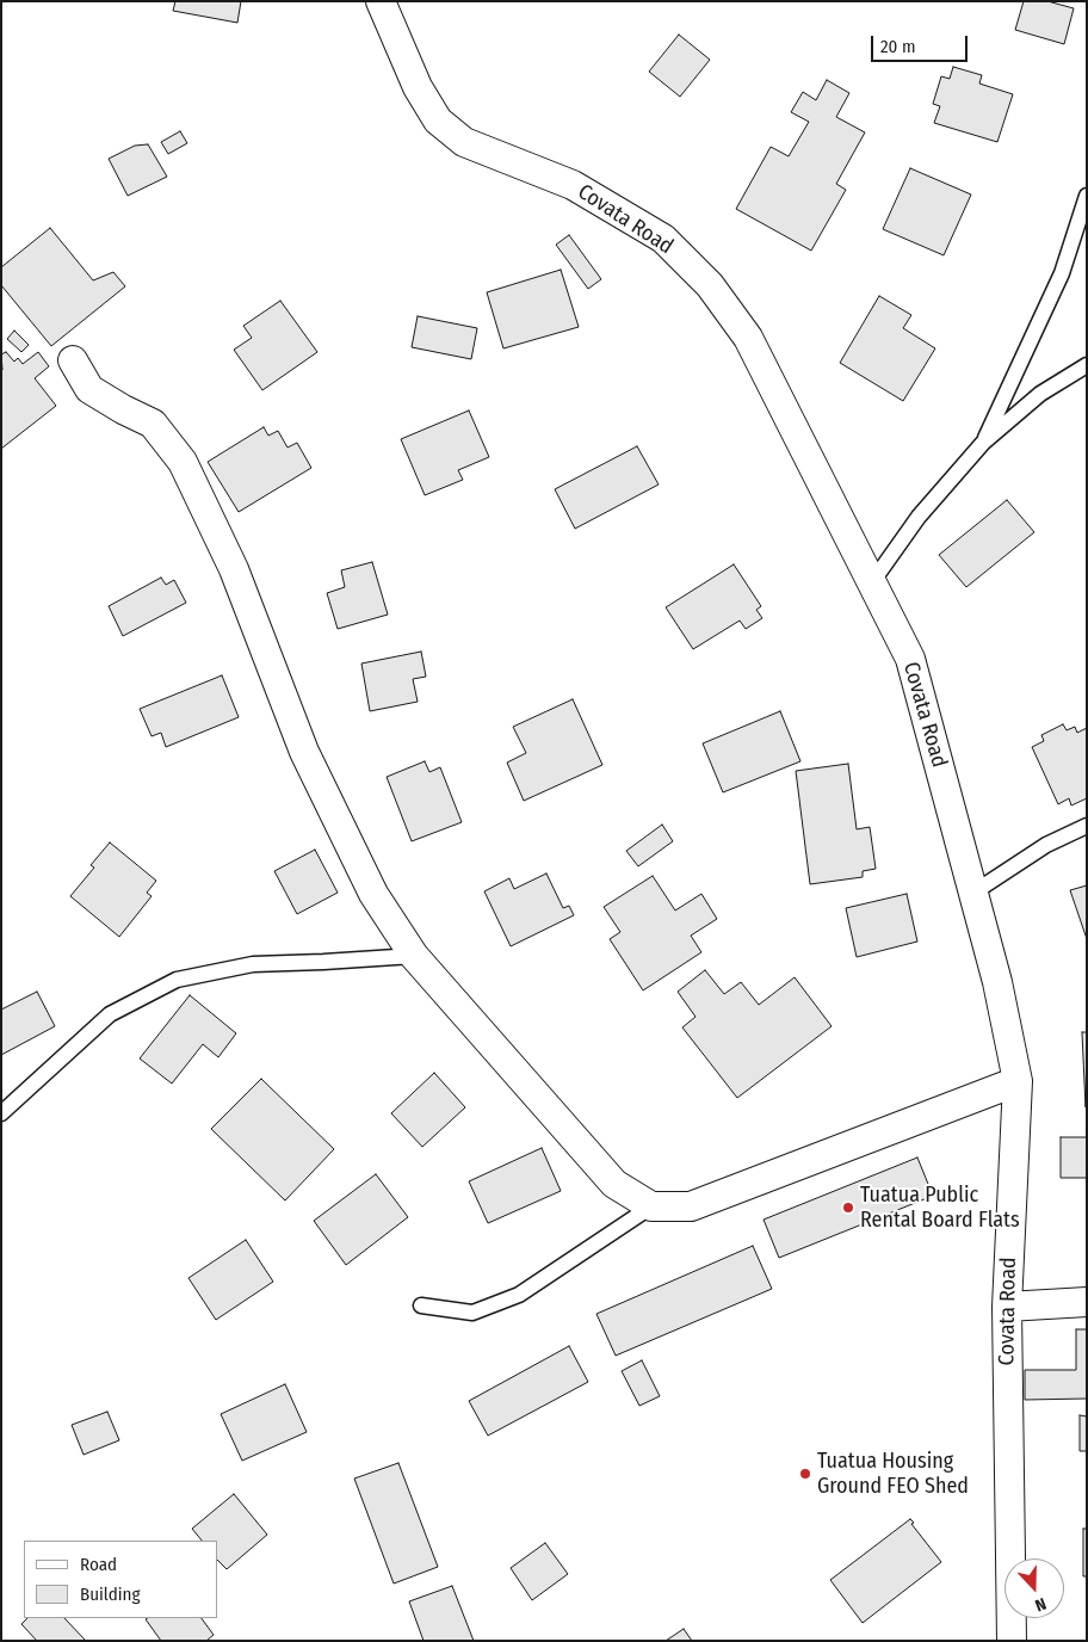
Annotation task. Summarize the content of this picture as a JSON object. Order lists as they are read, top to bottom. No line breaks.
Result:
{"streets":{"street":["Covata Road"]},"places":["Tuatua Public Rental Board Flats","Tuatua Housing Ground FEO Shed"],"legend":["Road","Building"],"scale_bar":"20 m","north":"bottom"}
